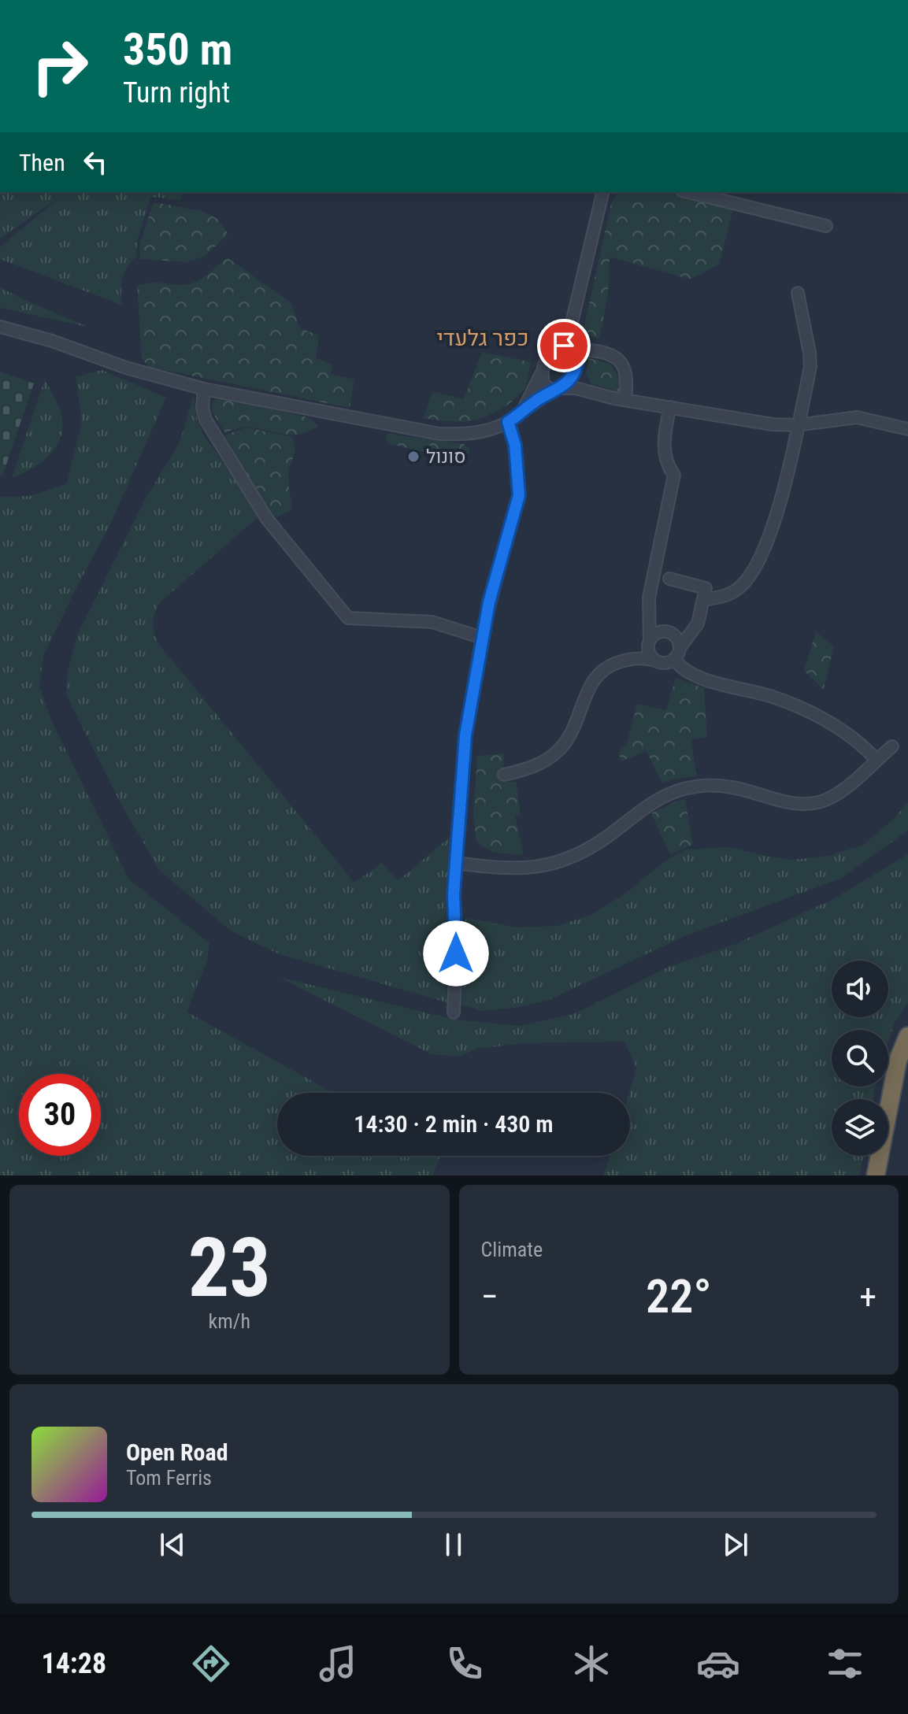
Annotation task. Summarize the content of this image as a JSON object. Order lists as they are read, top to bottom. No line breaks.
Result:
{"districts":["כפר גלעדי"],"places":["סונול"],"page":{"turn":["350 m","Turn right"],"then":"Then","limit":"30","trip":"14:30 · 2 min · 430 m","tile":[["23","km/h"],"Climate"],"heat":["−","22°","+"],"song":["Open Road","Tom Ferris"],"tabs":"14:28"}}
